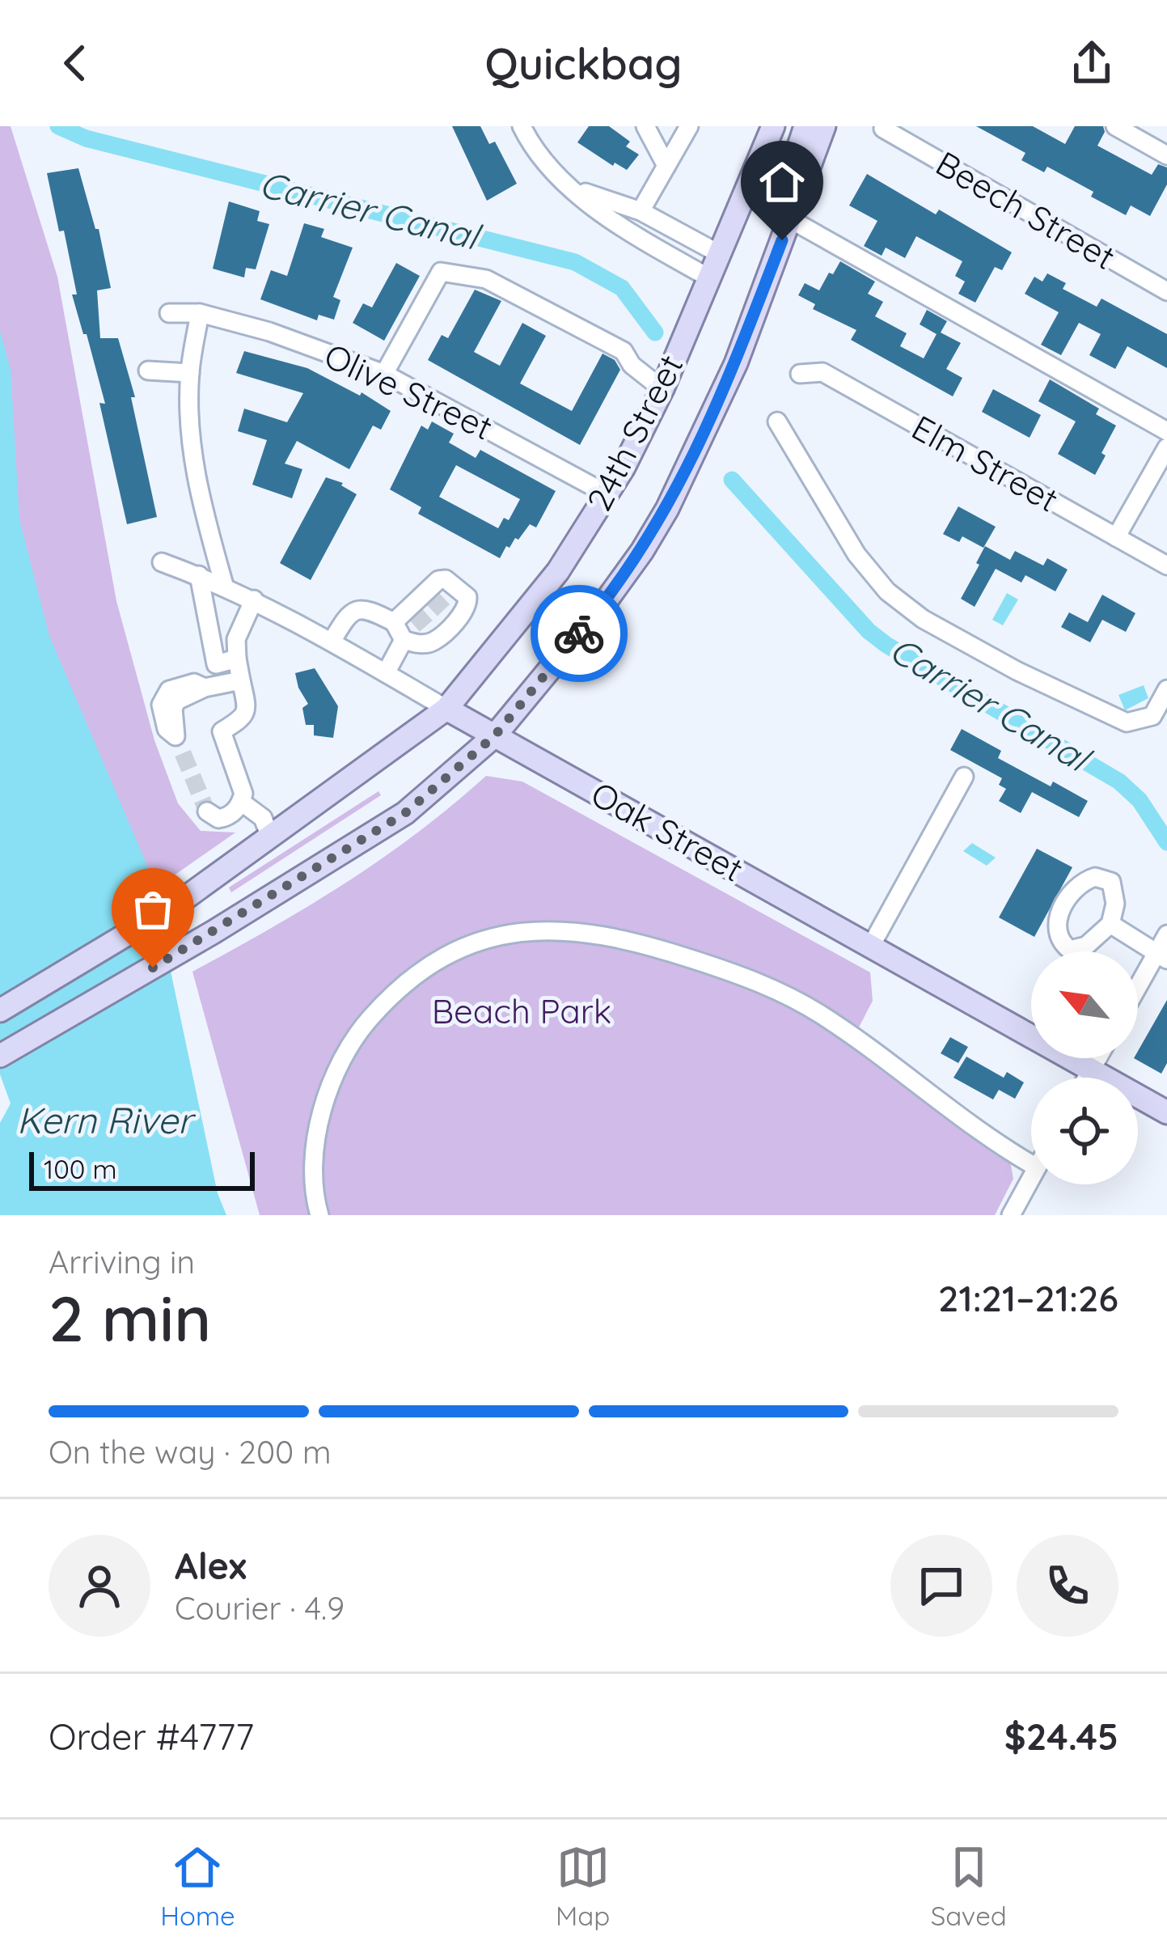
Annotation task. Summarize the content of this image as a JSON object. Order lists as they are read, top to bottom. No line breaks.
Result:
{"streets":{"main road":["24th Street","Oak Street"],"street":["Beech Street","Olive Street","Elm Street"]},"crossings":[["Olive Street","24th Street"],["24th Street","Oak Street"]],"water":["Carrier Canal","Kern River"],"parks":["Beach Park"],"scale_bar":"100 m","north":"top left","page":{"header":"Quickbag","scale":"100 m","heading":["2 min","Arriving in","21:21–21:26"],"panel":["Alex","Courier · 4.9","Order #4777","$24.45"],"bar":"On the way · 200 m","tabs":["Home","Map","Saved"]}}
